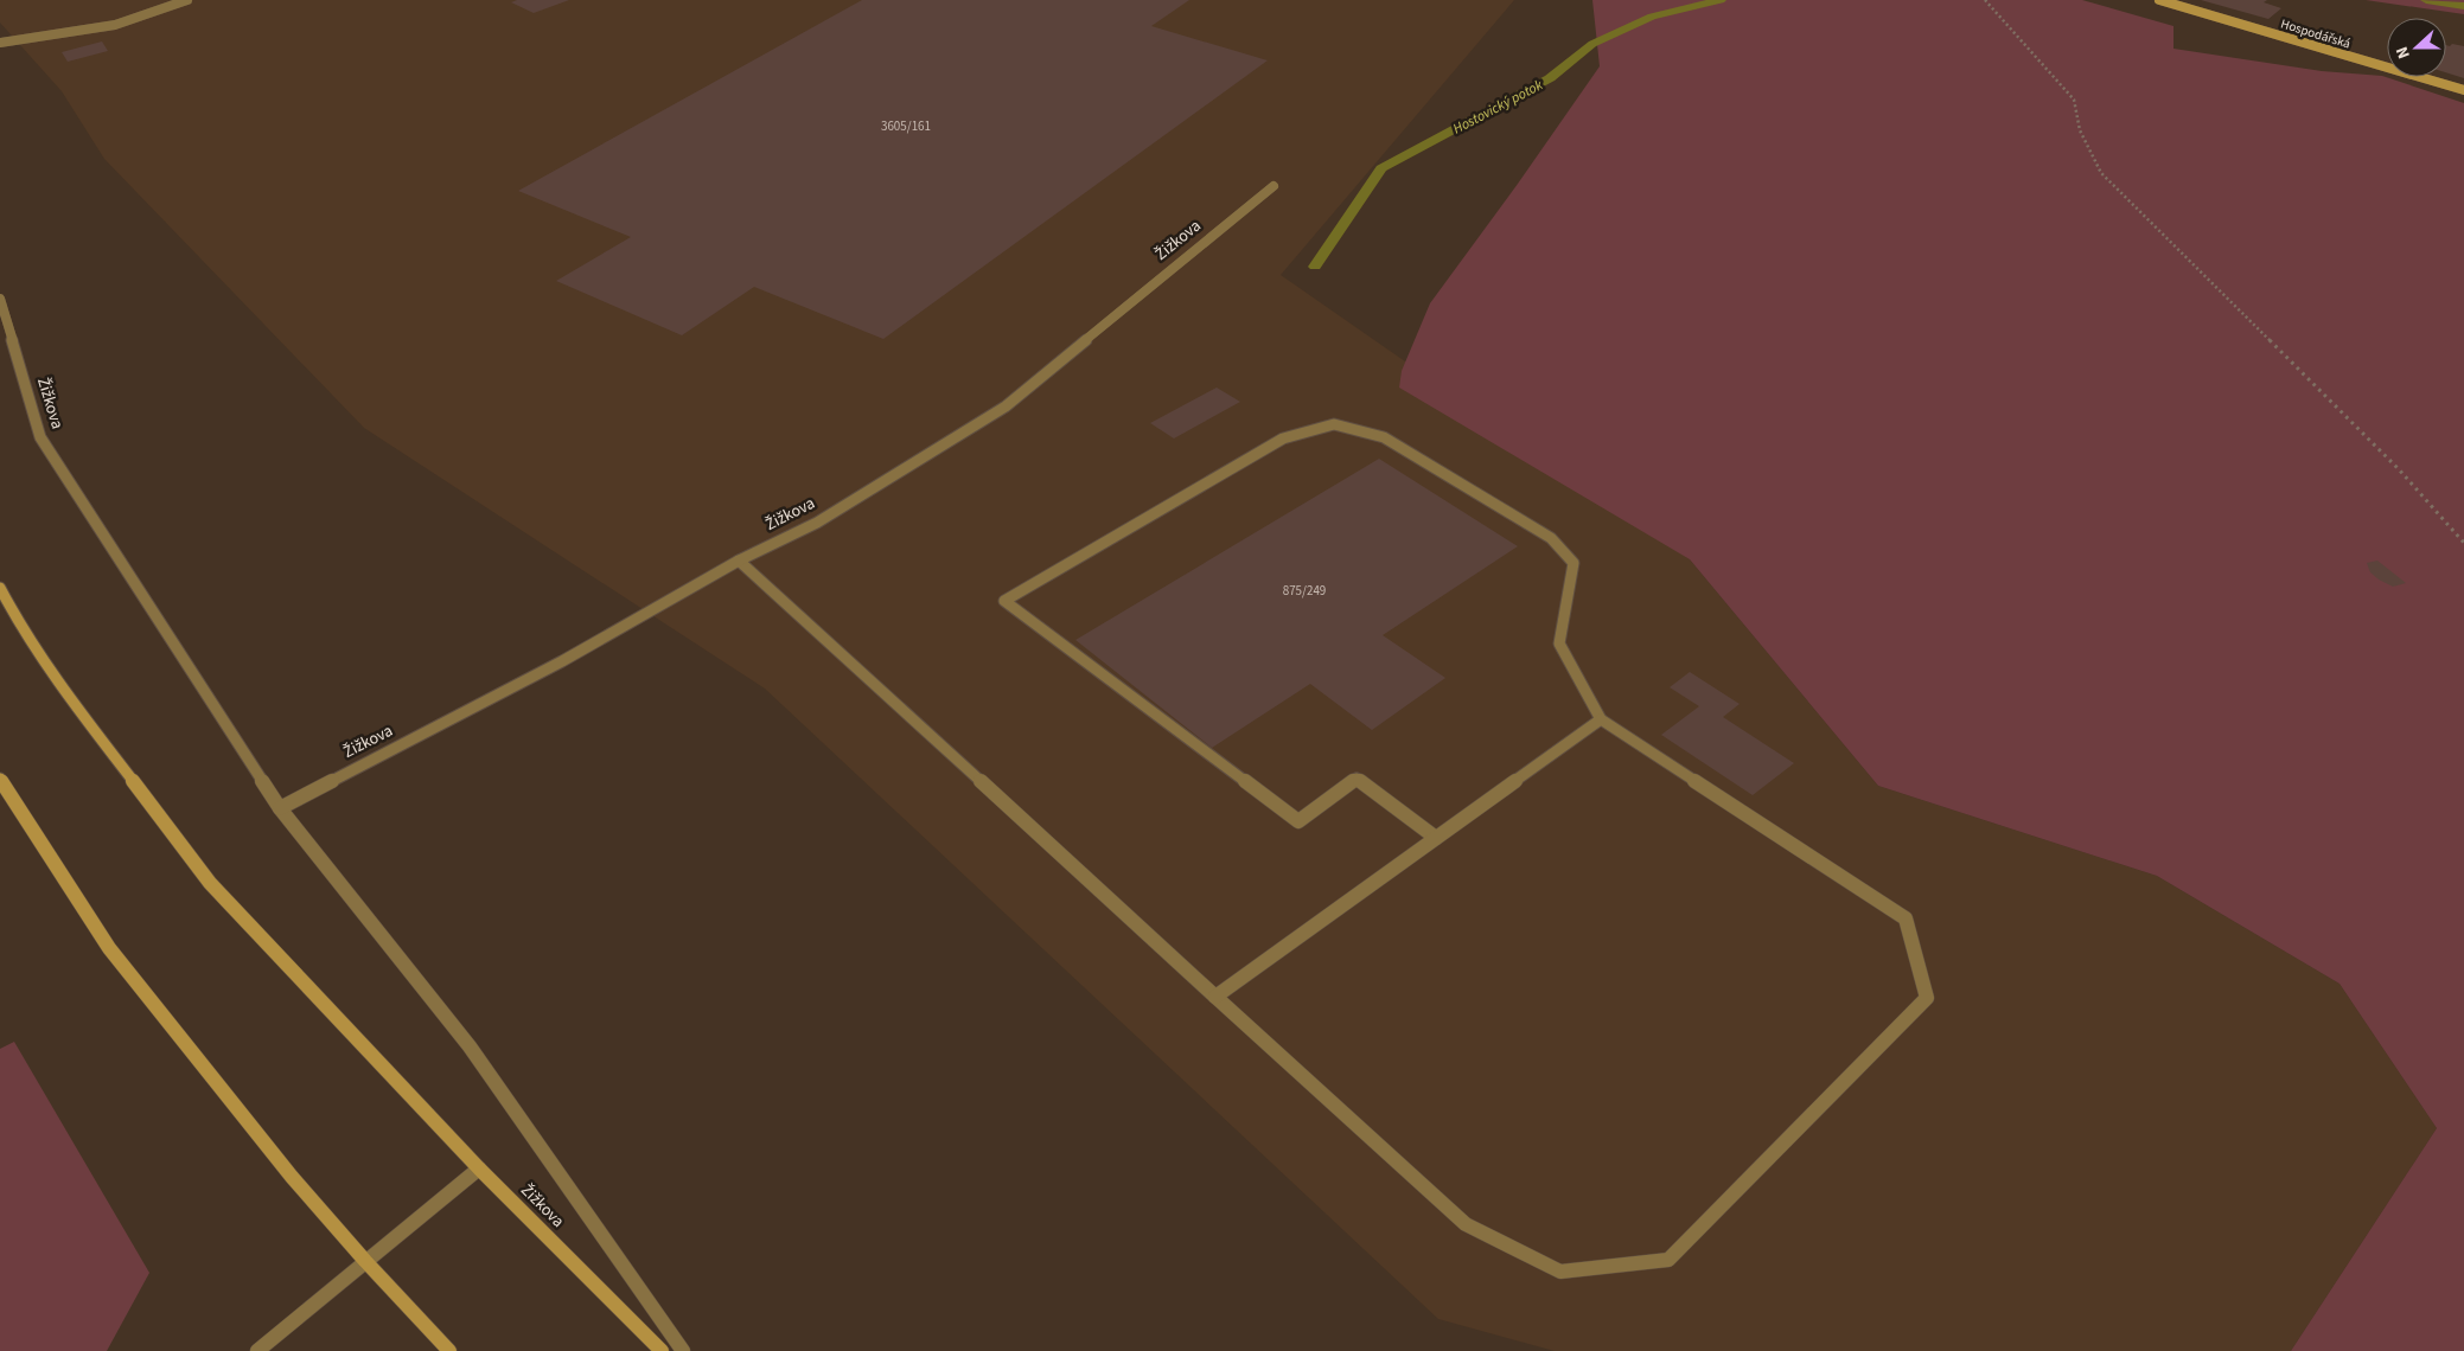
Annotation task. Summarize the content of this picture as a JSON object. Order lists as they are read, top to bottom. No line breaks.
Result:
{"streets":{"main road":["Hospodářská","Žižkova"]},"water":["Hostovický potok"],"house_numbers":["3605/161","875/249"],"north":"left"}
